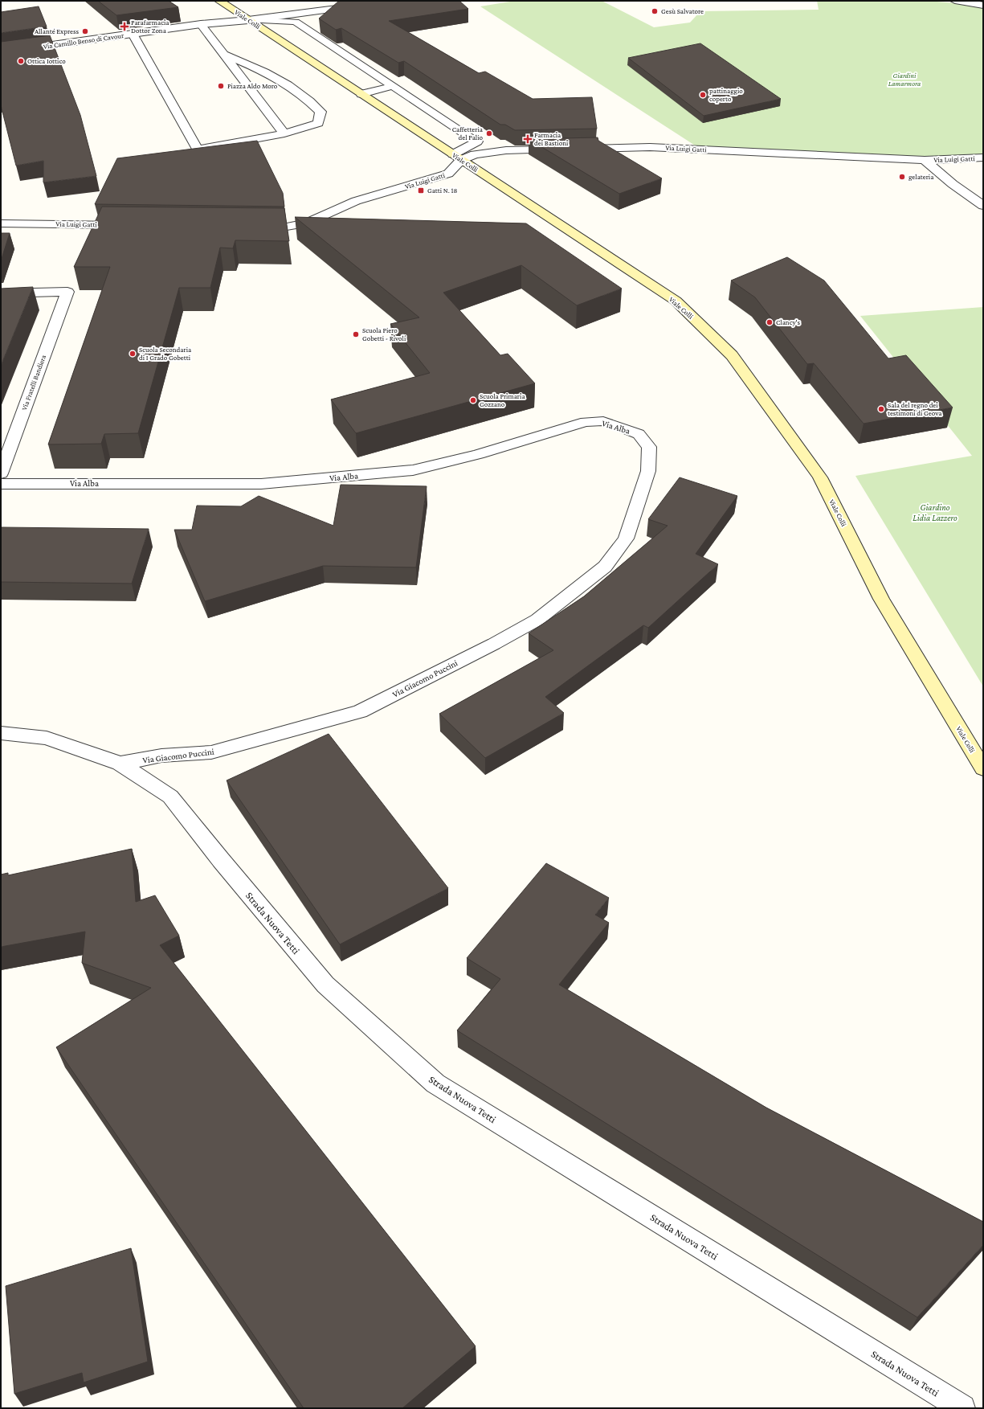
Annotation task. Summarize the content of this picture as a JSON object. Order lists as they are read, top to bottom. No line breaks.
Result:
{"streets":{"street":["Viale Colli","Via Camillo Benso di Cavour","Via Luigi Gatti","Via Fratelli Bandiera","Via Alba","Via Giacomo Puccini","Strada Nuova Tetti"]},"crossings":[["Viale Colli","Via Camillo Benso di Cavour"],["Viale Colli","Via Luigi Gatti"],["Via Alba","Via Giacomo Puccini"],["Via Giacomo Puccini","Strada Nuova Tetti"]],"parks":["Giardini Lamarmora","Giardino Lidia Lazzero"],"places":{"other":["Gesù Salvatore","Allanté Express","Ottica Iottico","Piazza Aldo Moro","pattinaggio coperto","Caffetteria del Palio","gelateria","Clancy's","Scuola Piero Gobetti - Rivoli","Scuola Secondaria di I Grado Gobetti","Scuola Primaria Gozzano","Sala del regno dei testimoni di Geova"],"health":["Parafarmacia Dottor Zona","Farmacia dei Bastioni"],"transit":["Gatti N. 18"]}}
